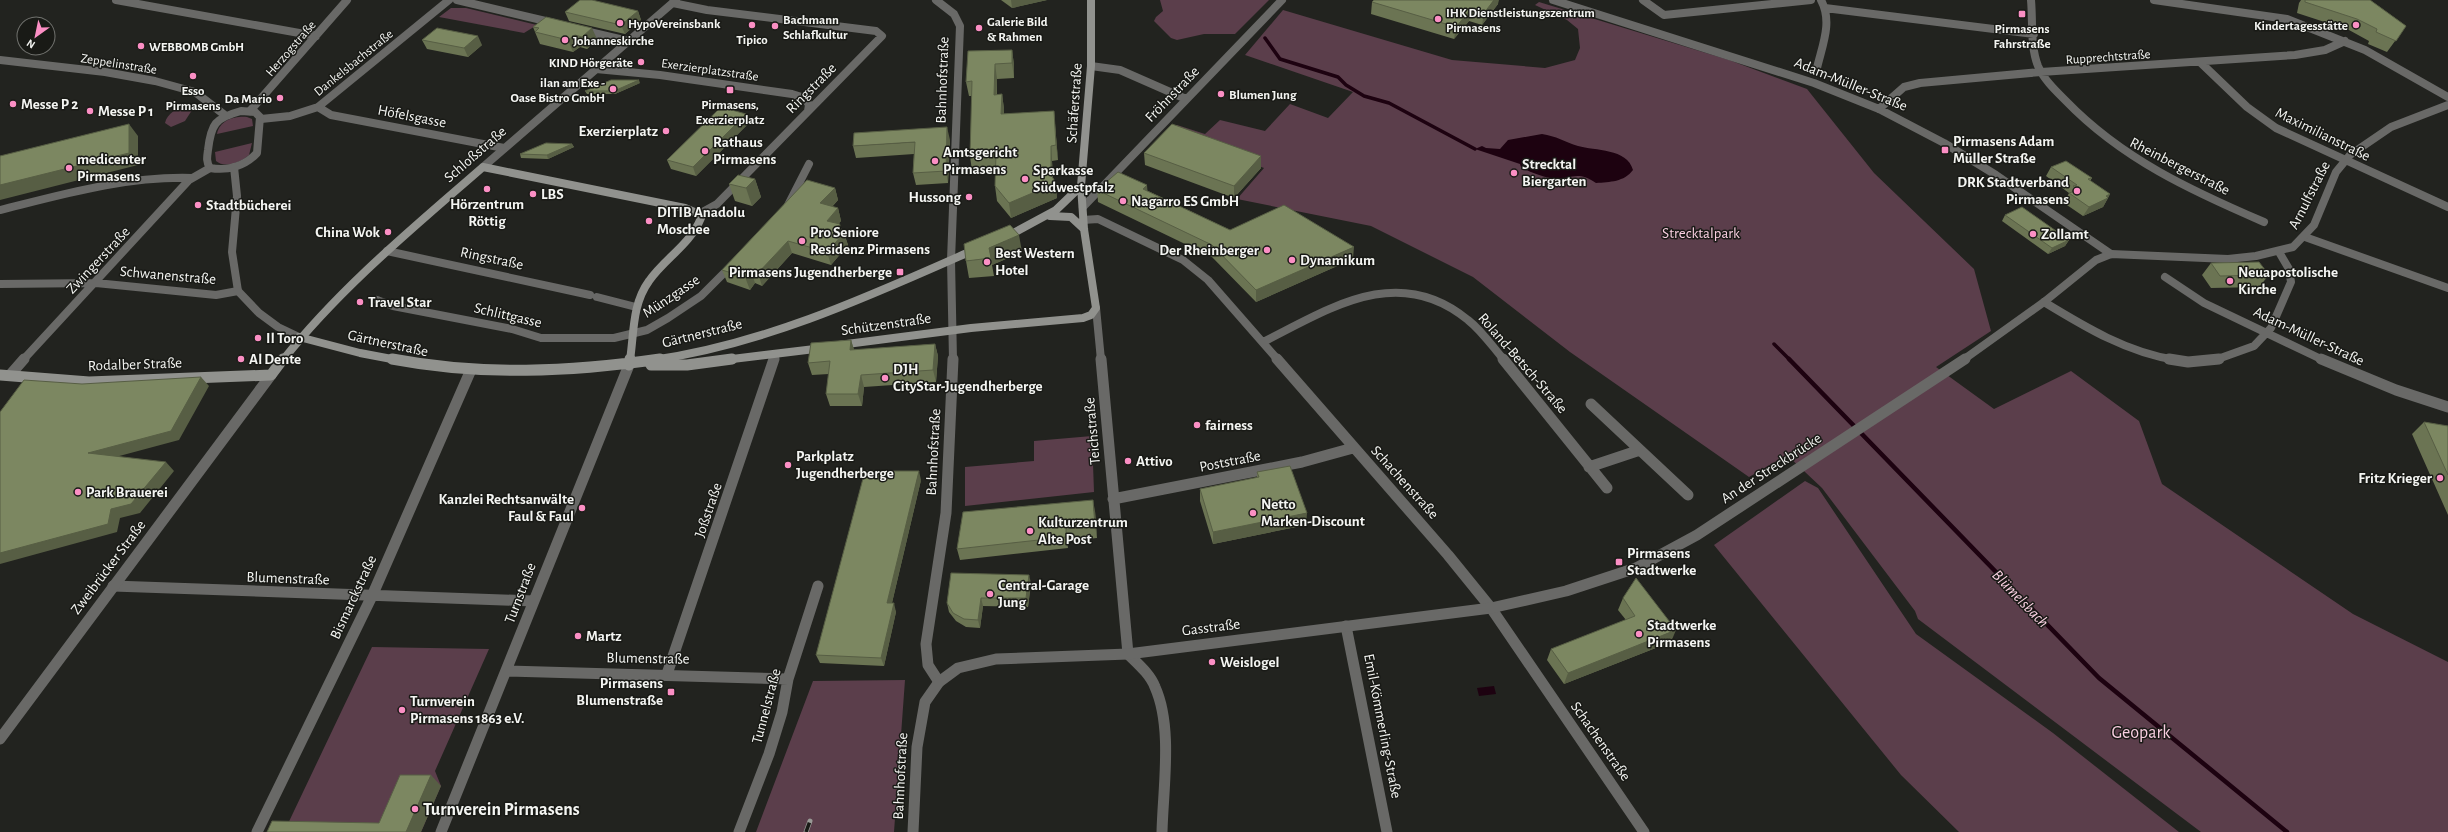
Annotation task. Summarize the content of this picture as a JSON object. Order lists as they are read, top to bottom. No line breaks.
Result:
{"streets":{"main road":["Schäferstraße","Schloßstraße","Schützenstraße","Gärtnerstraße","Rodalber Straße","Teichstraße","Zweibrücker Straße"],"street":["Herzogstraße","Rupprechtstraße","Dankelsbachstraße","Zeppelinstraße","Exerzierplatzstraße","Bahnhofstraße","Adam-Müller-Straße","Ringstraße","Fröhnstraße","Höfelsgasse","Maximilianstraße","Rheinbergerstraße","Arnulfstraße","Zwingerstraße","Schwanenstraße","Münzgasse","Schlittgasse","Roland-Betsch-Straße","Poststraße","An der Streckbrücke","Schachenstraße","Joßstraße","Blumenstraße","Turnstraße","Bismarckstraße","Gasstraße","Tunnelstraße","Emil-Kömmerling-Straße"]},"crossings":[["Herzogstraße","Dankelsbachstraße"],["Herzogstraße","Zeppelinstraße"],["Herzogstraße","Zwingerstraße"],["Rupprechtstraße","Adam-Müller-Straße"],["Rupprechtstraße","Maximilianstraße"],["Rupprechtstraße","Rheinbergerstraße"],["Dankelsbachstraße","Zeppelinstraße"],["Dankelsbachstraße","Höfelsgasse"],["Dankelsbachstraße","Zwingerstraße"],["Zeppelinstraße","Zwingerstraße"],["Exerzierplatzstraße","Ringstraße"],["Exerzierplatzstraße","Schloßstraße"],["Bahnhofstraße","Schützenstraße"],["Bahnhofstraße","Gärtnerstraße"],["Bahnhofstraße","Gasstraße"],["Ringstraße","Schloßstraße"],["Fröhnstraße","Schäferstraße"],["Fröhnstraße","Teichstraße"],["Schäferstraße","Gärtnerstraße"],["Schäferstraße","Teichstraße"],["Höfelsgasse","Schloßstraße"],["Maximilianstraße","Arnulfstraße"],["Schloßstraße","Gärtnerstraße"],["Schloßstraße","Zweibrücker Straße"],["Zwingerstraße","Schwanenstraße"],["Zwingerstraße","Rodalber Straße"],["Münzgasse","Schlittgasse"],["Schützenstraße","Gärtnerstraße"],["Schützenstraße","Teichstraße"],["Schützenstraße","Joßstraße"],["Schützenstraße","Turnstraße"],["Gärtnerstraße","Zweibrücker Straße"],["Gärtnerstraße","Turnstraße"],["Gärtnerstraße","Bismarckstraße"],["Roland-Betsch-Straße","Schachenstraße"],["Rodalber Straße","Zweibrücker Straße"],["Teichstraße","Poststraße"],["Teichstraße","Schachenstraße"],["Teichstraße","Gasstraße"],["Poststraße","Schachenstraße"],["An der Streckbrücke","Schachenstraße"],["An der Streckbrücke","Gasstraße"],["Schachenstraße","Gasstraße"],["Joßstraße","Blumenstraße"],["Zweibrücker Straße","Blumenstraße"],["Blumenstraße","Turnstraße"],["Blumenstraße","Bismarckstraße"],["Blumenstraße","Tunnelstraße"],["Gasstraße","Emil-Kömmerling-Straße"]],"water":["Blümelsbach"],"parks":["Strecktalpark","Geopark"],"places":{"transit":["Pirmasens Fahrstraße","Pirmasens, Exerzierplatz","Pirmasens Adam Müller Straße","Pirmasens Jugendherberge","Pirmasens Stadtwerke","Pirmasens Blumenstraße"],"other":["IHK Dienstleistungszentrum Pirmasens","HypoVereinsbank","Tipico","Kindertagesstätte","Bachmann Schlafkultur","Galerie Bild & Rahmen","Johanneskirche","WEBBOMB GmbH","KIND Hörgeräte","Esso Pirmasens","ilan am Exe - Oase Bistro GmbH","Blumen Jung","Da Mario","Messe P 2","Messe P 1","Exerzierplatz","Rathaus Pirmasens","Amtsgericht Pirmasens","medicenter Pirmasens","Strecktal Biergarten","Sparkasse Südwestpfalz","Hörzentrum Röttig","DRK Stadtverband Pirmasens","LBS","Hussong","Nagarro ES GmbH","Stadtbücherei","DITIB Anadolu Moschee","China Wok","Zollamt","Pro Seniore Residenz Pirmasens","Der Rheinberger","Dynamikum","Best Western Hotel","Neuapostolische Kirche","Travel Star","Il Toro","Al Dente","DJH CityStar-Jugendherberge","fairness","Attivo","Parkplatz Jugendherberge","Fritz Krieger","Park Brauerei","Kanzlei Rechtsanwälte Faul & Faul","Netto Marken-Discount","Kulturzentrum Alte Post","Central-Garage Jung","Stadtwerke Pirmasens","Martz","Weislogel","Turnverein Pirmasens 1863 e.V.","Turnverein Pirmasens"]},"north":"bottom left"}
